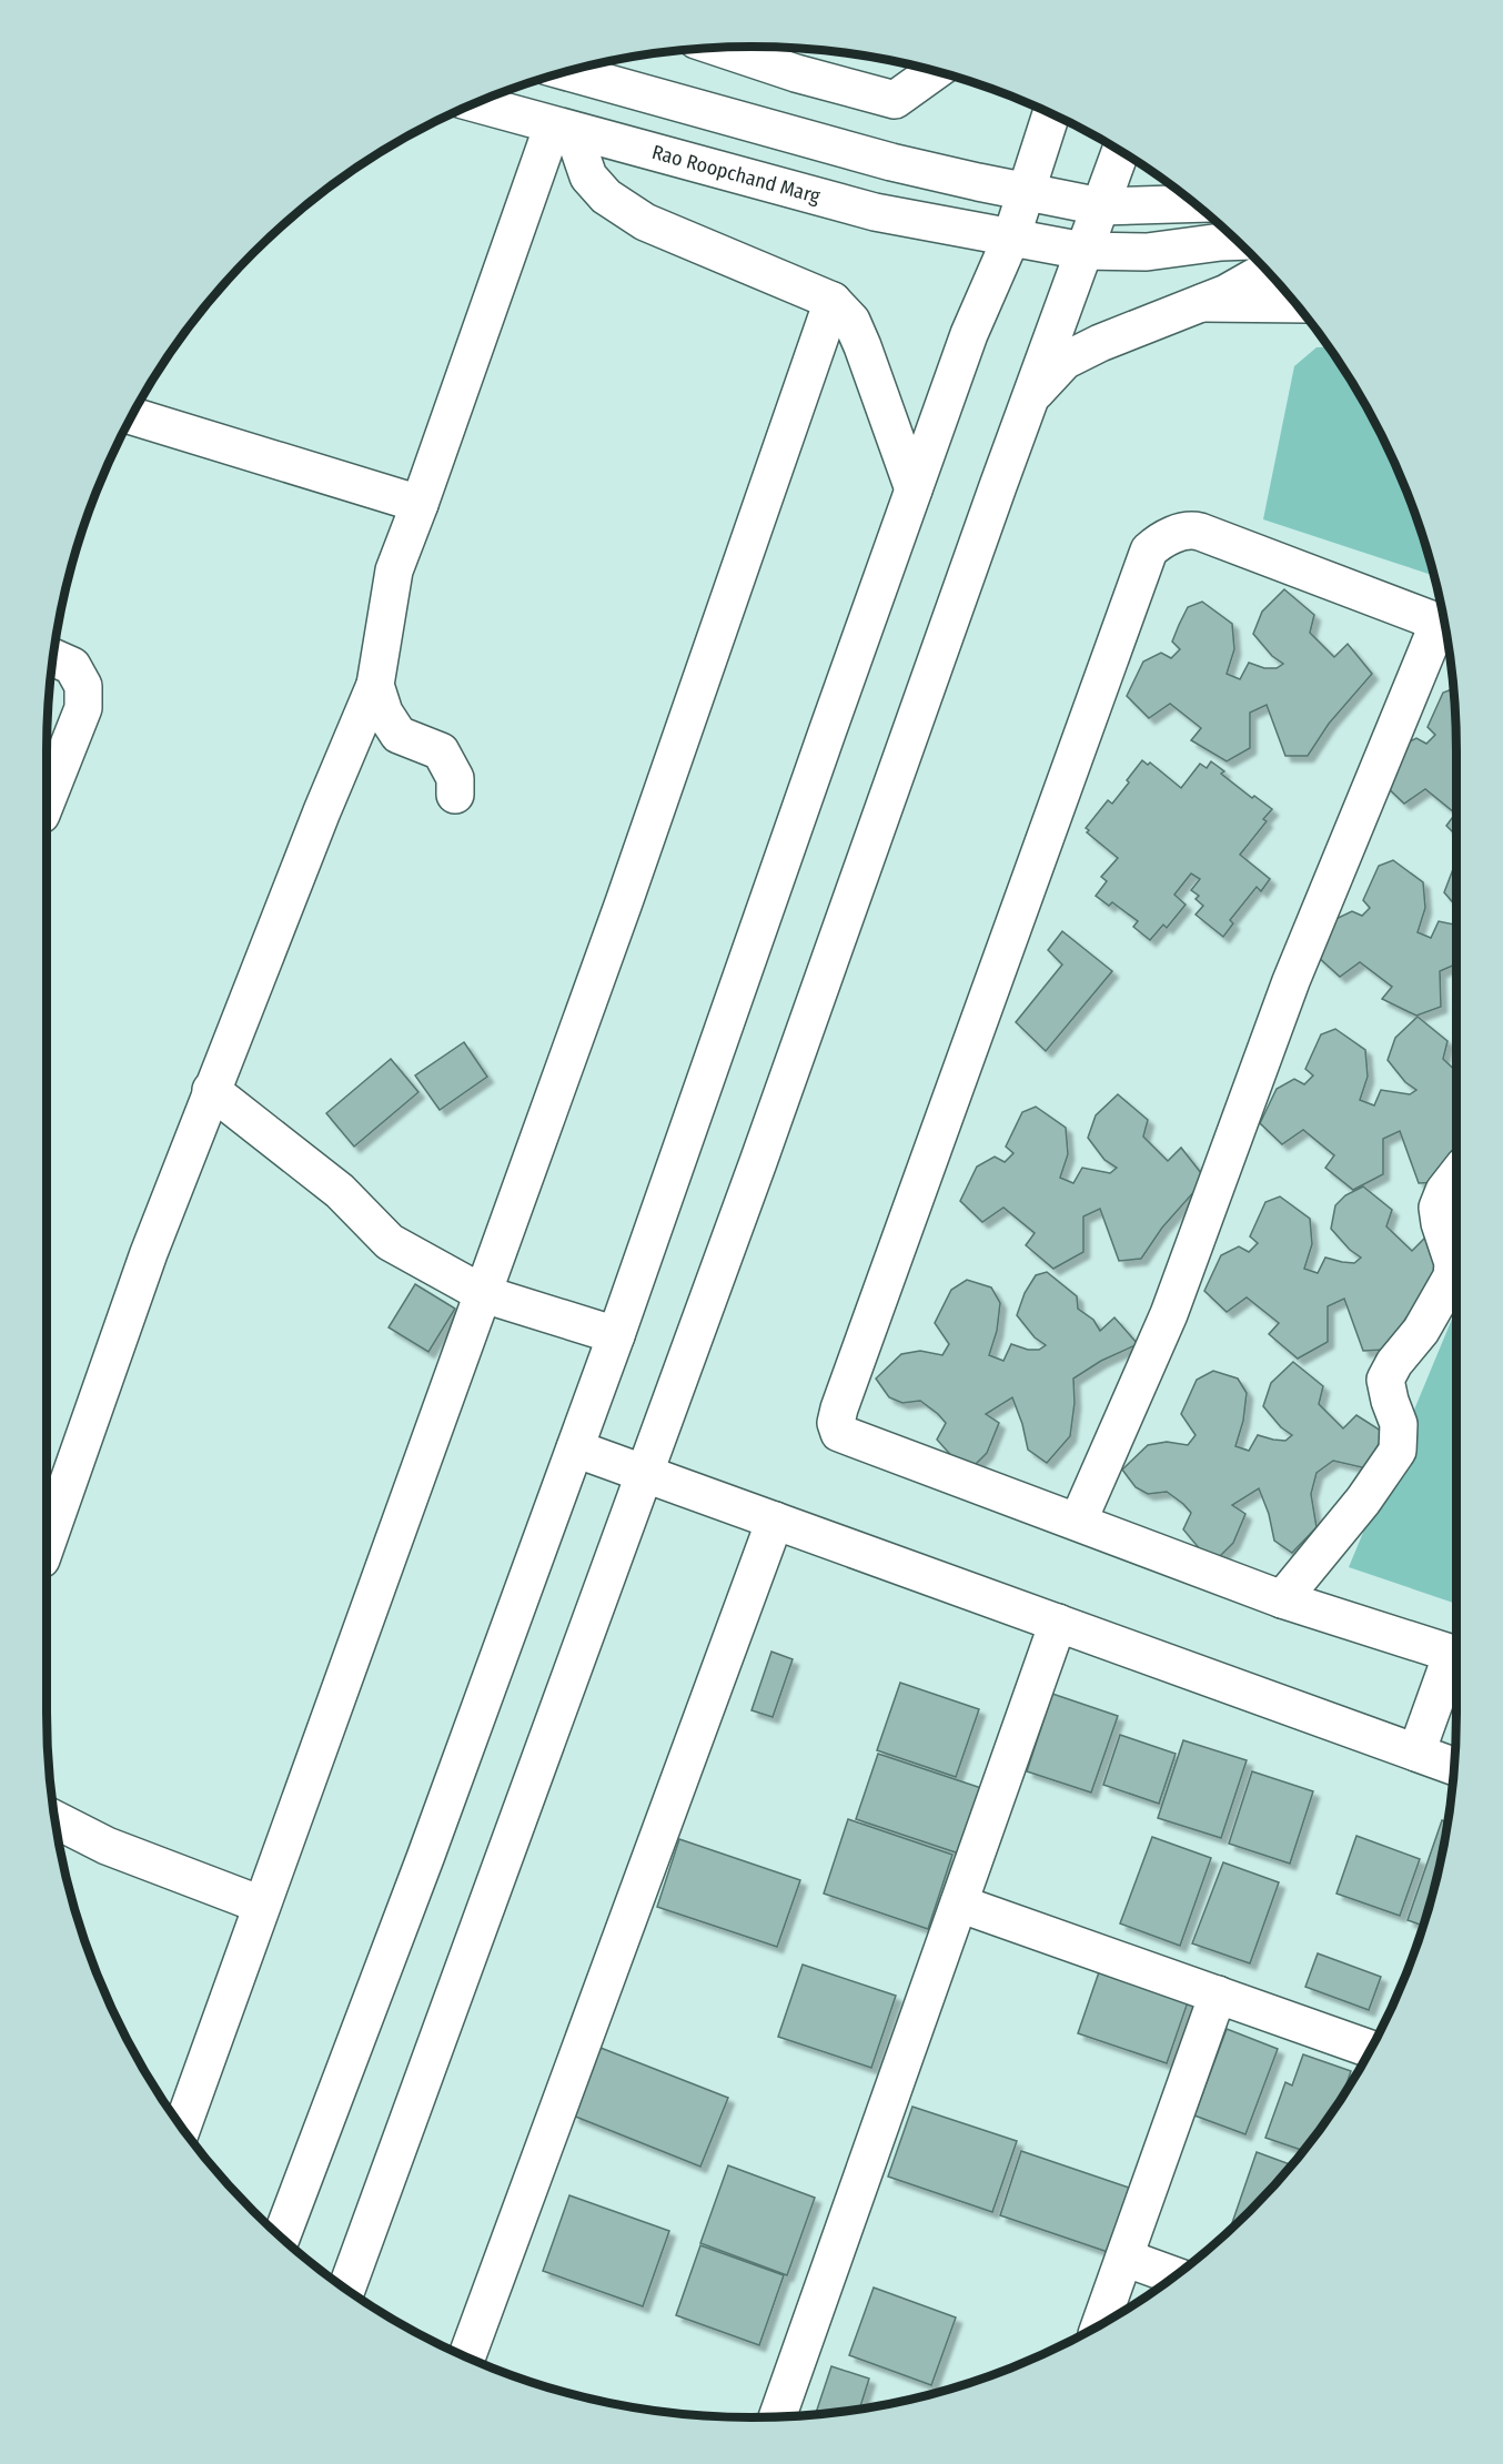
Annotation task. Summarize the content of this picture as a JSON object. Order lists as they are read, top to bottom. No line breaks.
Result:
{"streets":{"street":["Rao Roopchand Marg"]}}
